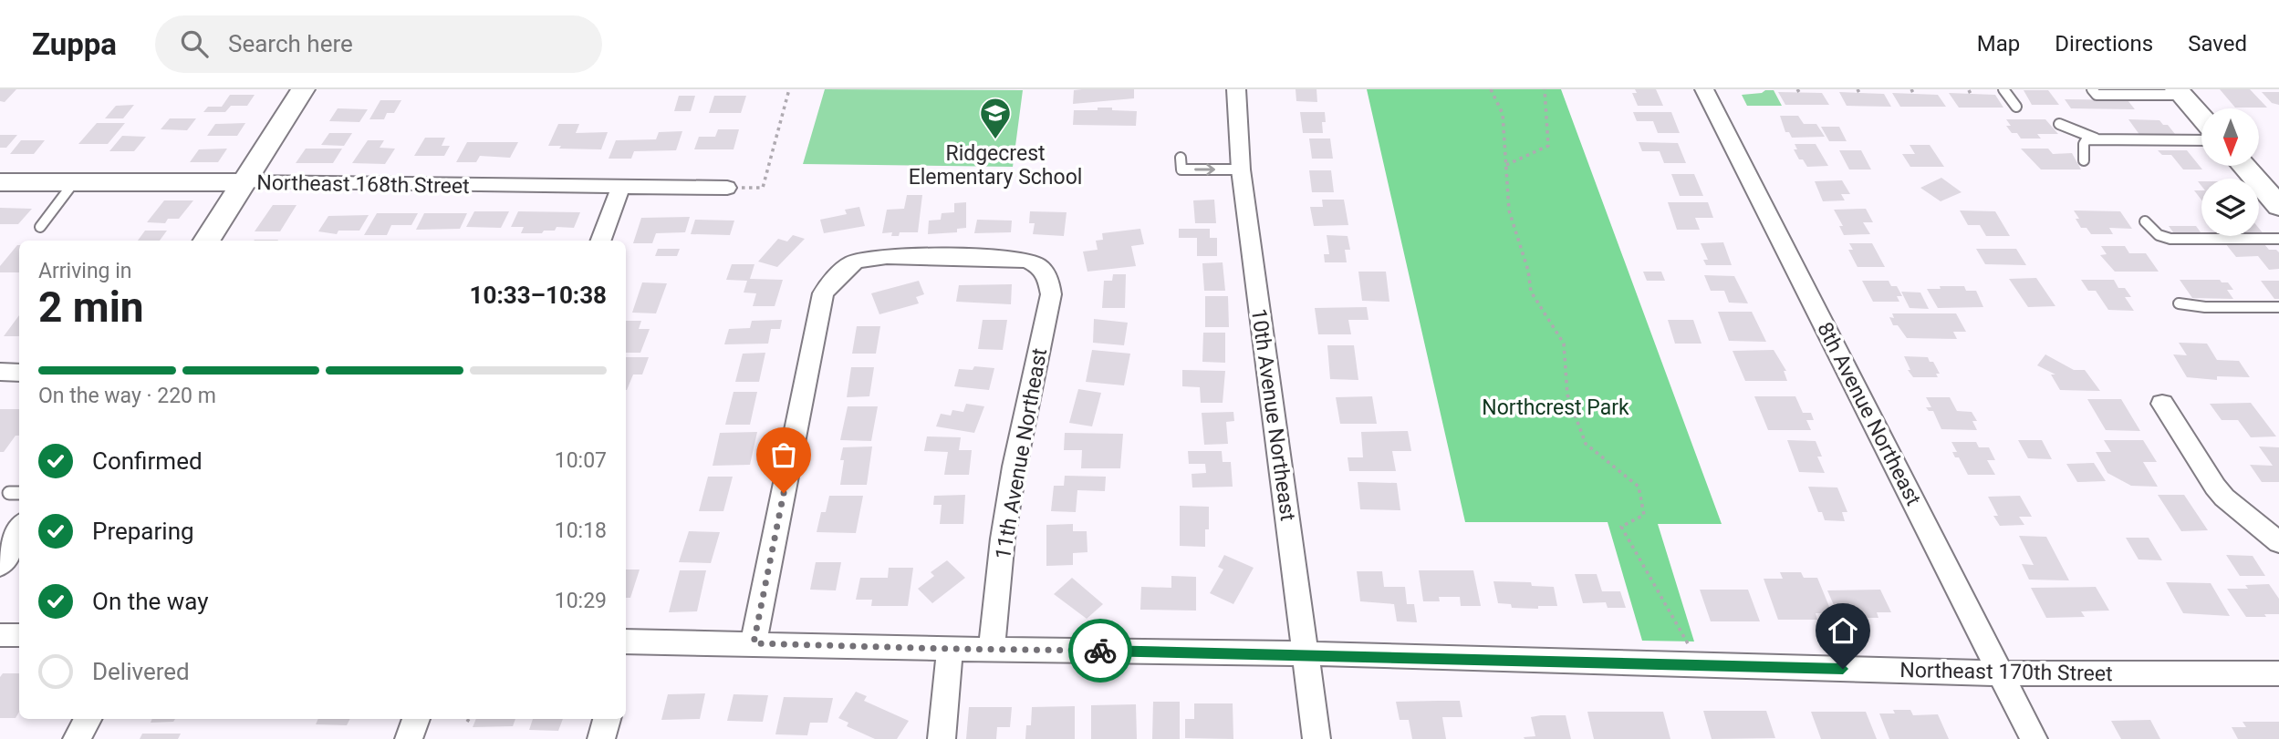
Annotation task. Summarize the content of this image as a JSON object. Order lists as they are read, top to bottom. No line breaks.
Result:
{"streets":{"street":["Northeast 168th Street","8th Avenue Northeast","10th Avenue Northeast","11th Avenue Northeast","Northeast 170th Street"]},"crossings":[["8th Avenue Northeast","Northeast 170th Street"],["10th Avenue Northeast","Northeast 170th Street"],["11th Avenue Northeast","Northeast 170th Street"]],"parks":["Northcrest Park"],"places":{"school or university":["Ridgecrest Elementary School"]},"north":"bottom","page":{"header":"Zuppa","search":"Search here","nav":["Map","Directions","Saved"],"heading":["2 min","Arriving in","10:33–10:38"],"bar":"On the way · 220 m","list":[["Confirmed","10:07"],["Preparing","10:18"],["On the way","10:29"],"Delivered"]}}
